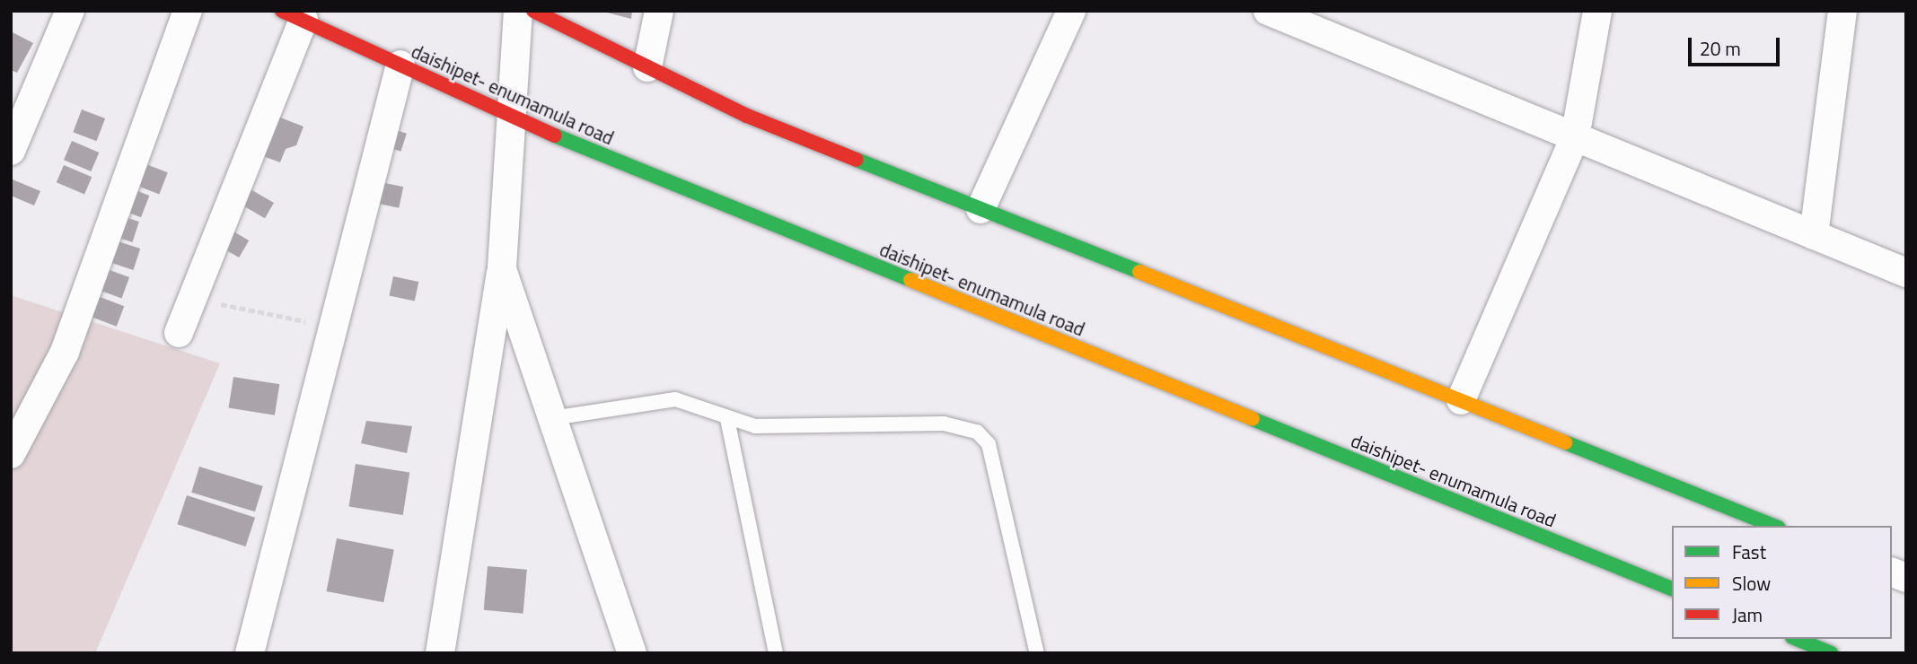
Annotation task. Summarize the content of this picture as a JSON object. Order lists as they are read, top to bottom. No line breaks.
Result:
{"streets":{"street":["daishipet- enumamula road"]},"legend":["Fast","Slow","Jam"],"scale_bar":"20 m"}
